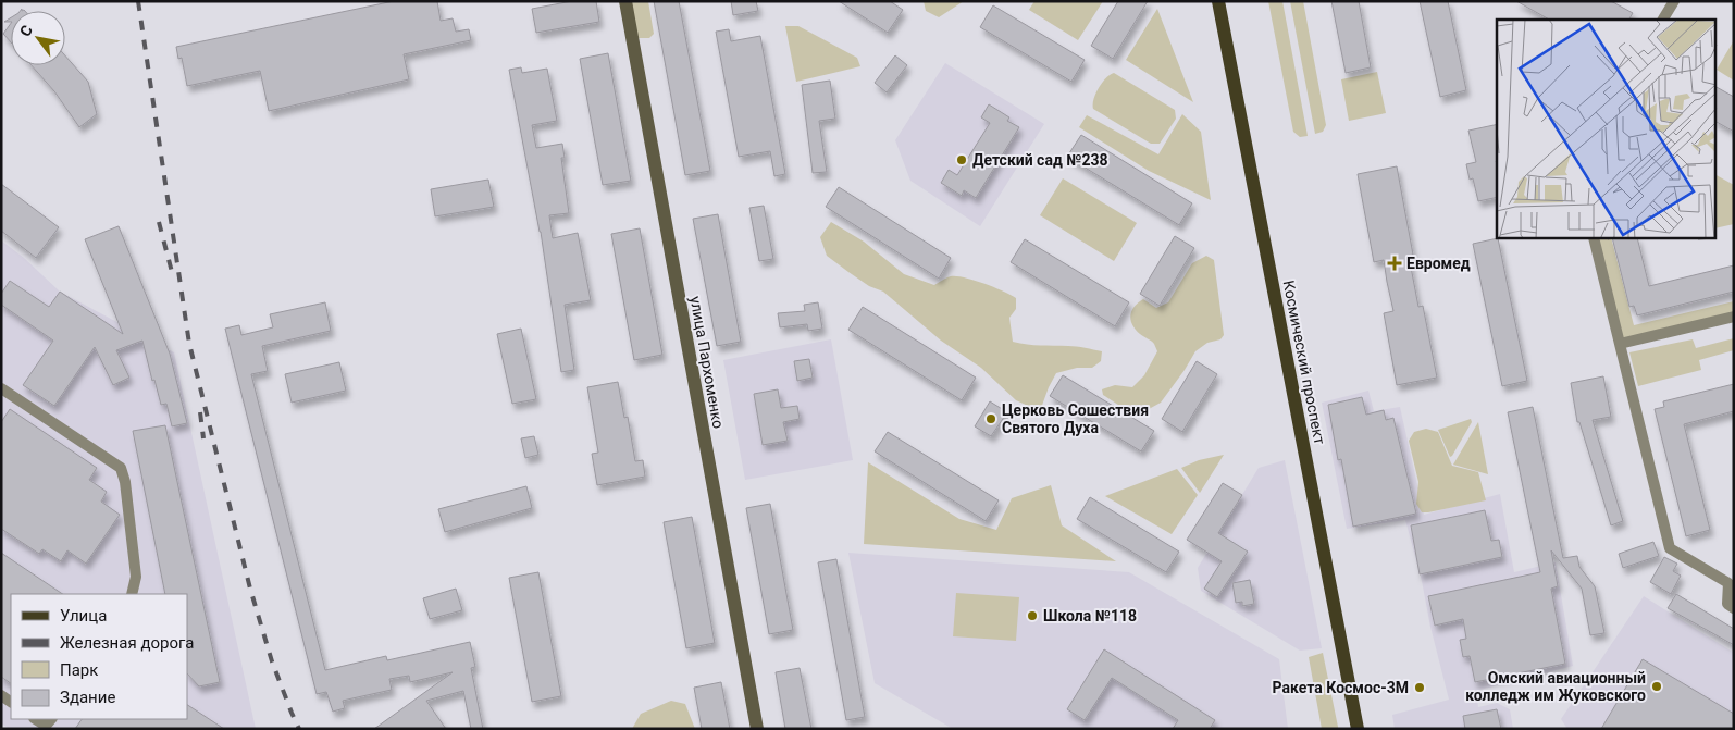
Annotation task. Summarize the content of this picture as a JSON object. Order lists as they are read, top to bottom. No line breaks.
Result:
{"streets":{"main road":["Космический проспект"],"street":["улица Пархоменко"]},"places":{"other":["Детский сад №238","Церковь Сошествия Святого Духа","Школа №118","Омский авиационный колледж им Жуковского","Ракета Космос-3М"],"health":["Евромед"]},"legend":["Улица","Железная дорога","Парк","Здание"],"north":"top left"}
